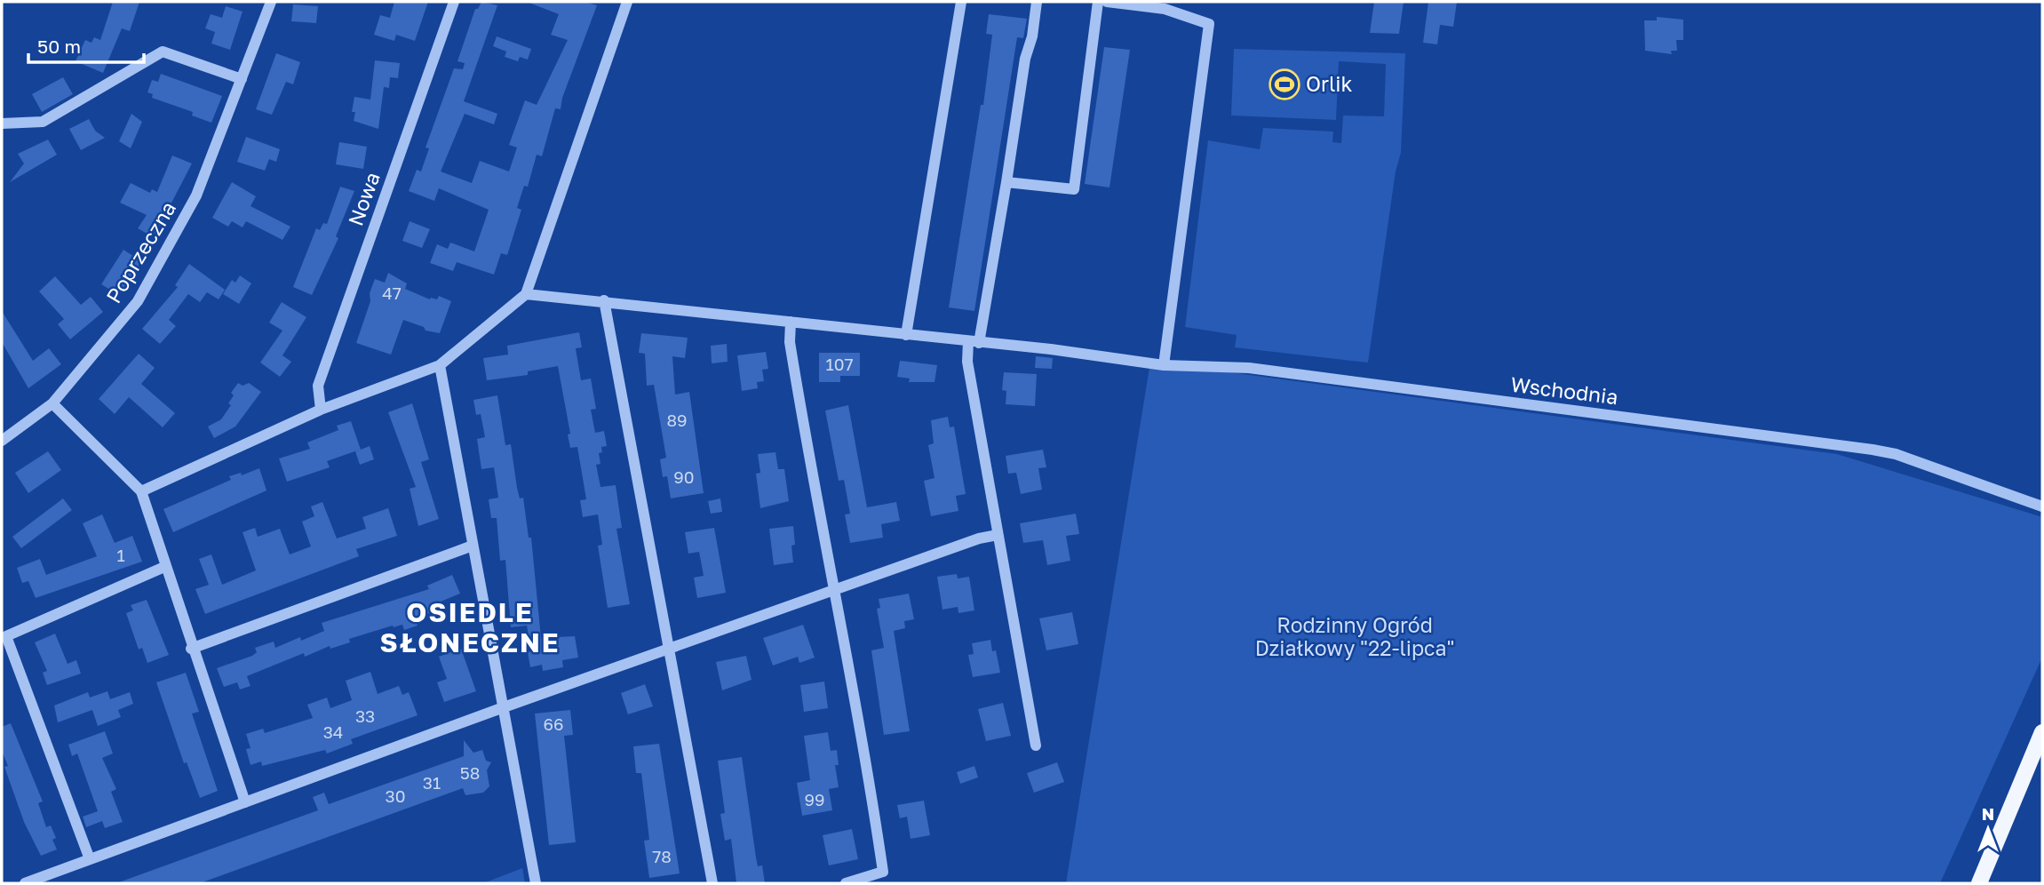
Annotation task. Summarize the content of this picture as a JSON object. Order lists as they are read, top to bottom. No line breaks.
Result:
{"streets":{"street":["Nowa","Poprzeczna","Wschodnia"]},"districts":["OSIEDLE SŁONECZNE"],"parks":["Rodzinny Ogród Działkowy \"22-lipca\""],"places":{"sports":["Orlik"]},"house_numbers":["47","107","89","90","1","33","66","34","58","31","30","99","78"],"scale_bar":"50 m","north":"top"}
